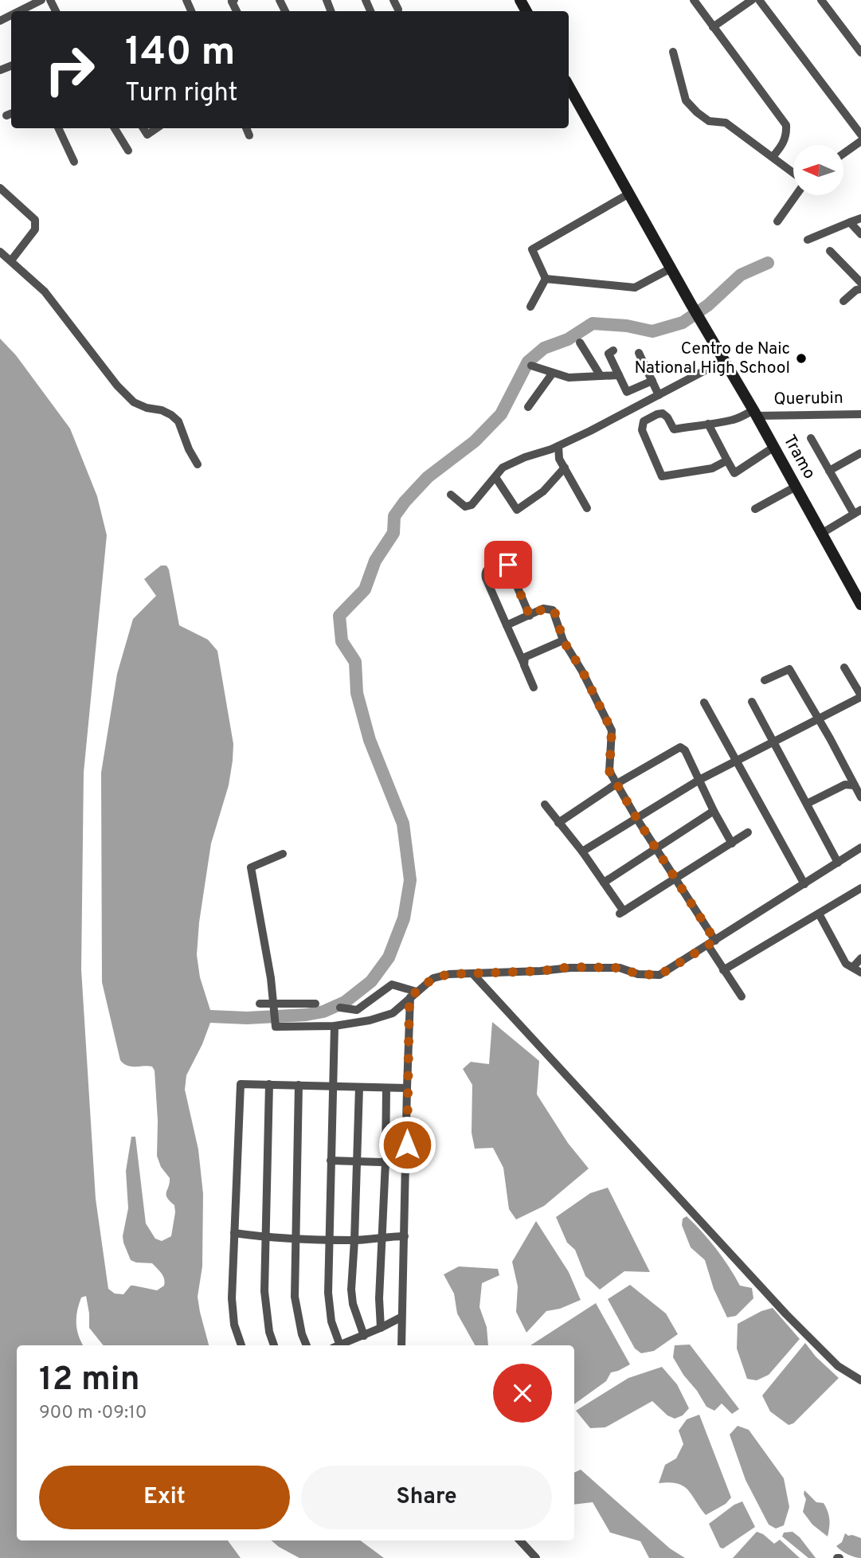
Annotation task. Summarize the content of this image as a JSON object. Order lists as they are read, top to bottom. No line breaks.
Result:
{"streets":{"street":["Querubin","Tramo"]},"crossings":[["Querubin","Tramo"]],"places":["Centro de Naic National High School"],"north":"left","page":{"turn":["140 m","Turn right"],"heading":["12 min","900 m · 09:10"],"buttons":["Exit","Share"]}}
